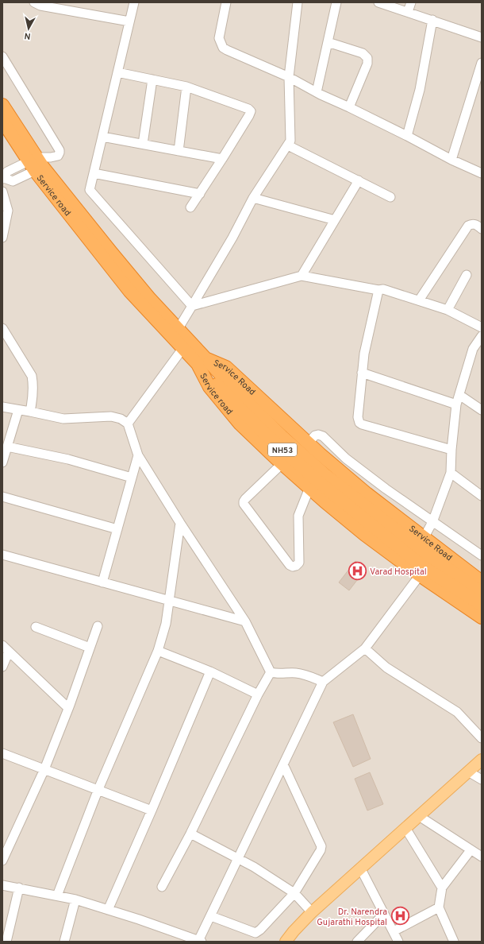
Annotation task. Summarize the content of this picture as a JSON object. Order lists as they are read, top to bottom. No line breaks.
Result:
{"streets":{"highway":["Service road","Service Road","NH53"]},"crossings":[["Service road","Service Road"],["Service road","NH53"],["Service Road","NH53"]],"places":{"hospital":["Varad Hospital","Dr. Narendra Gujarathi Hospital"]},"north":"bottom"}
